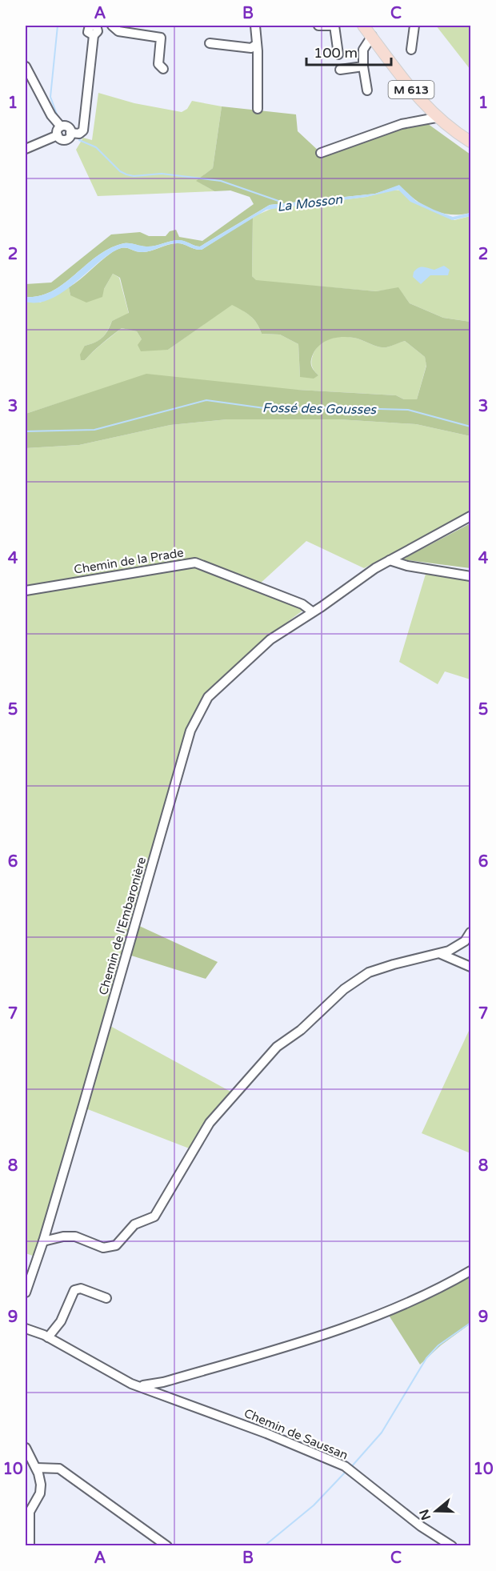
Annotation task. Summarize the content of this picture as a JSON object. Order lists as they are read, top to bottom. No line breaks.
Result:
{"streets":{"main road":["M 613"],"street":["Chemin de la Prade","Chemin de l'Embaronière","Chemin de Saussan"]},"crossings":[["Chemin de la Prade","Chemin de l'Embaronière"]],"water":["La Mosson","Fossé des Gousses"],"scale_bar":"100 m","north":"left","grid":{"columns":["A","B","C"],"rows":["1","2","3","4","5","6","7","8","9","10"]}}
